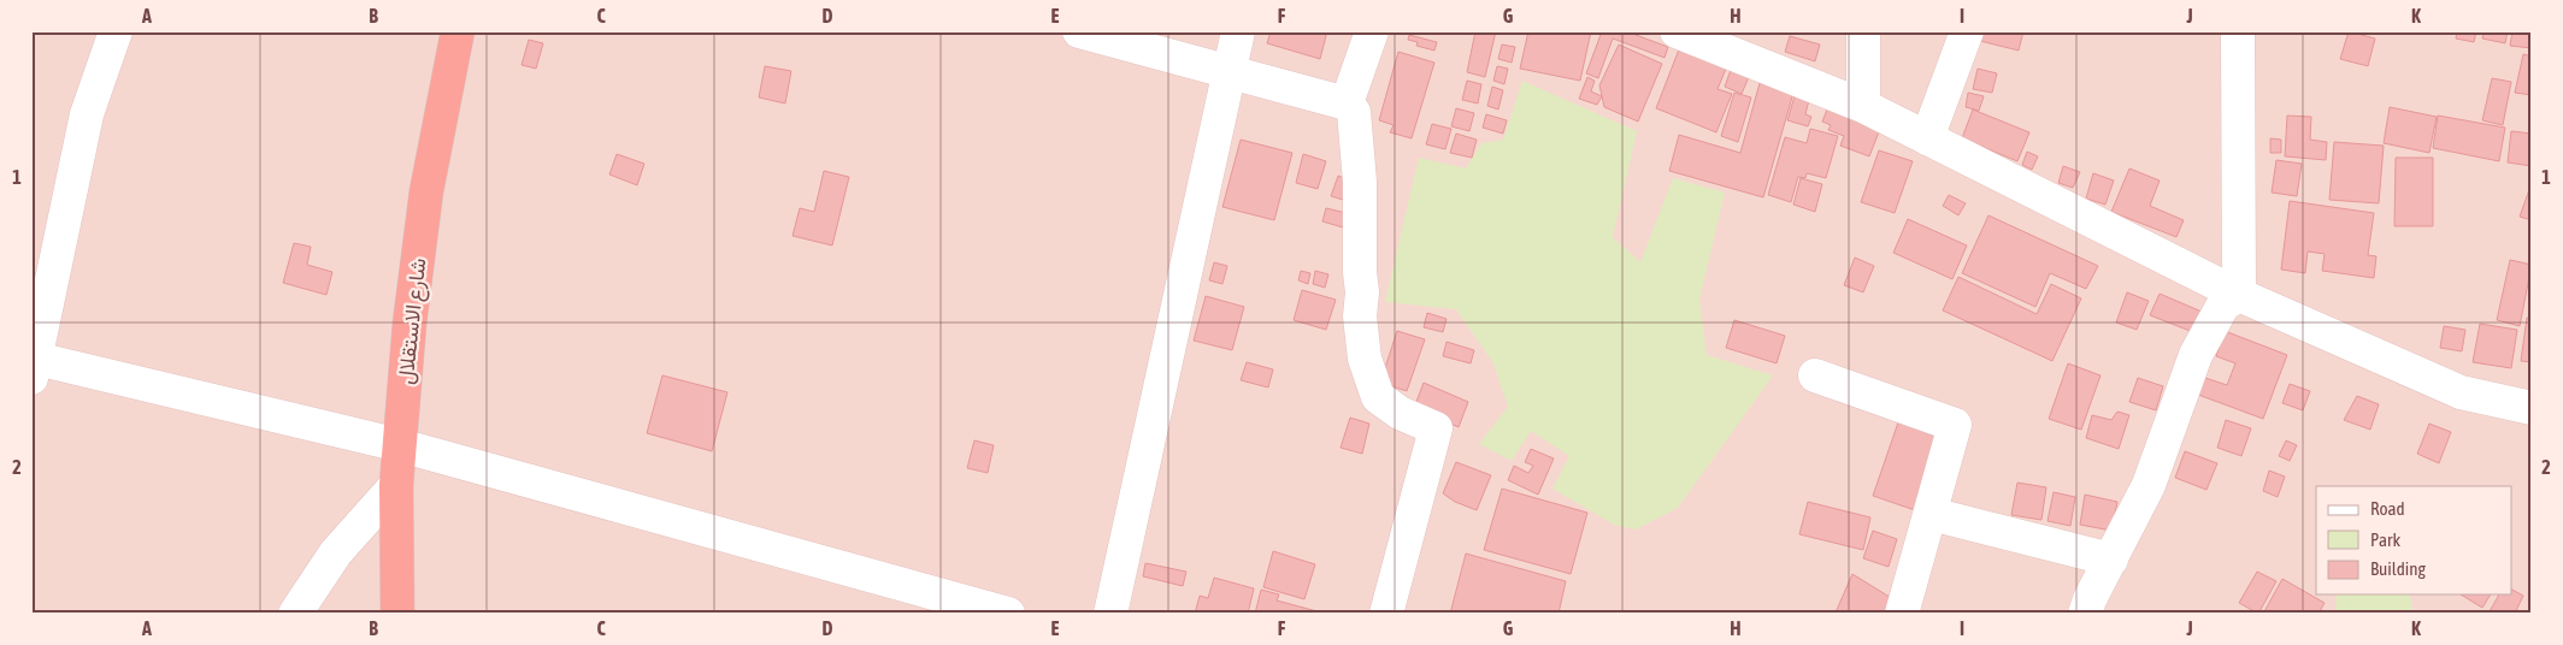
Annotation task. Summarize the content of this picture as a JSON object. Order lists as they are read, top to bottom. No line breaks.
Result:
{"streets":{"highway":["شارع الاستقلال"]},"legend":["Road","Park","Building"],"grid":{"columns":["A","B","C","D","E","F","G","H","I","J","K"],"rows":["1","2"]}}
